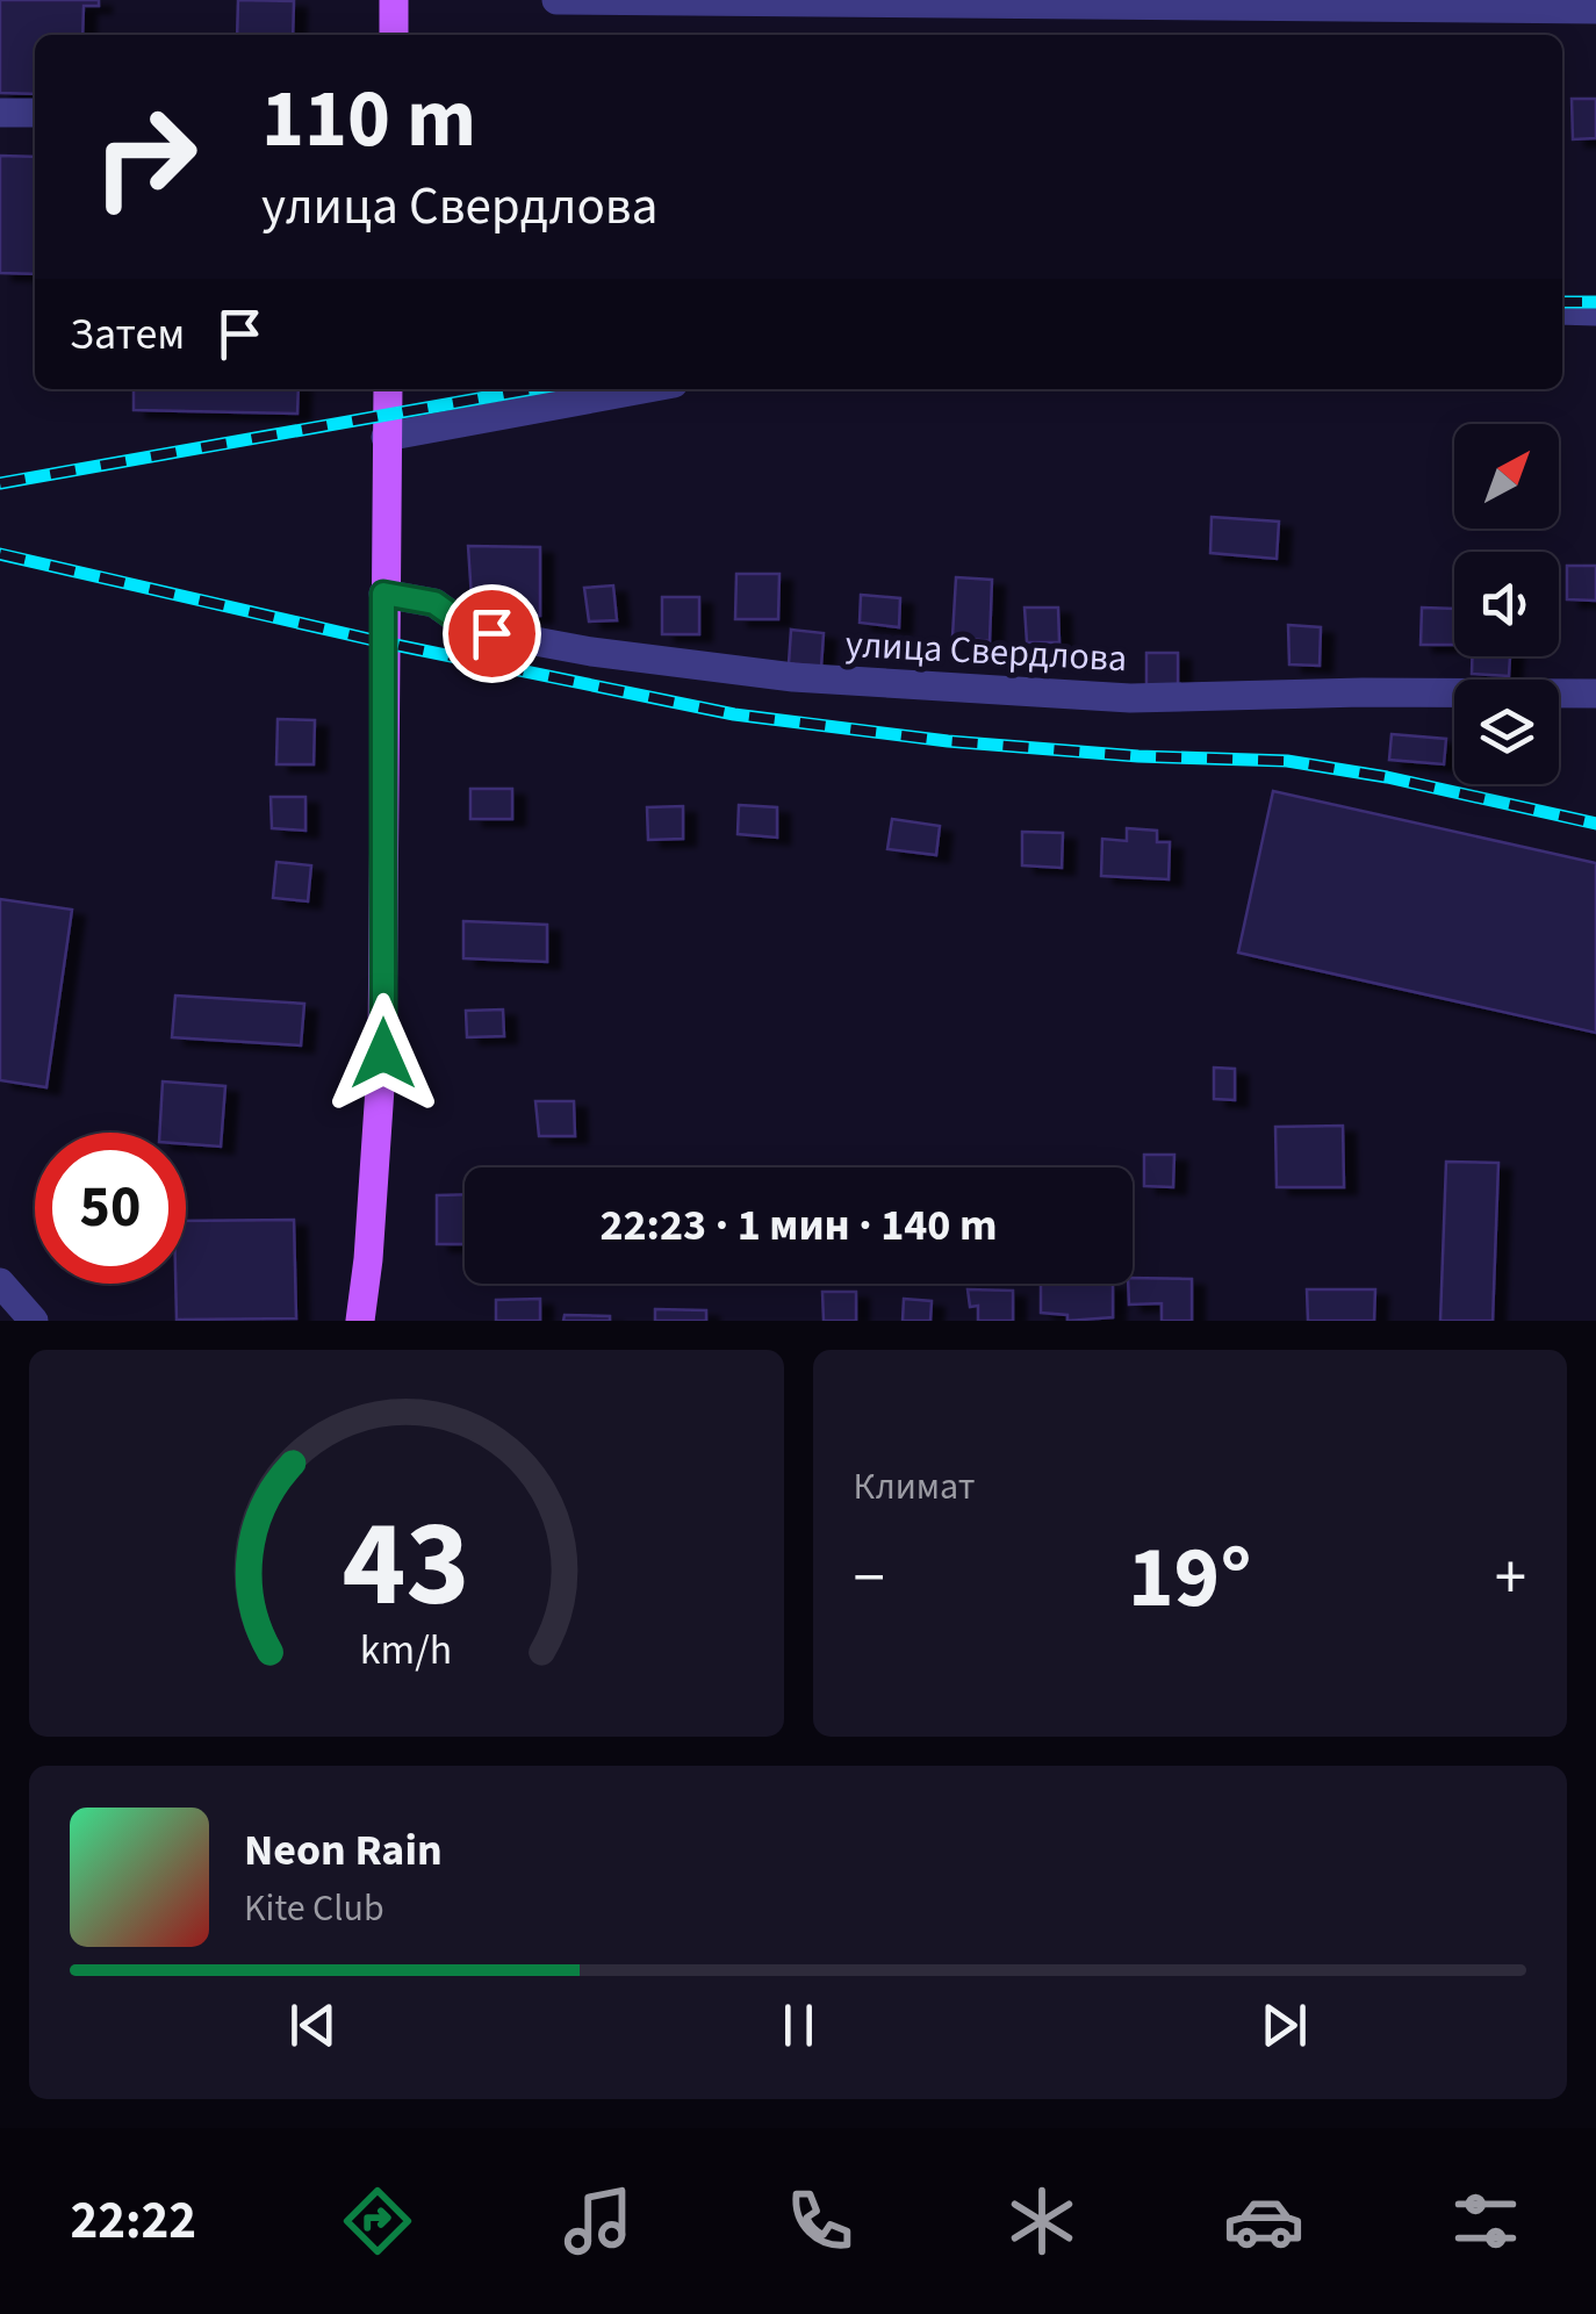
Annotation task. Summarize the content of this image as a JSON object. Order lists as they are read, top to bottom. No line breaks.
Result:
{"streets":{"street":["улица Свердлова"]},"north":"top right","page":{"turn":["110 m","улица Свердлова"],"then":"Затем","limit":"50","trip":"22:23 · 1 мин · 140 m","tile":"Климат","heat":["−","19°","+"],"song":["Neon Rain","Kite Club"],"tabs":"22:22","gauge":["43","km/h"]}}
